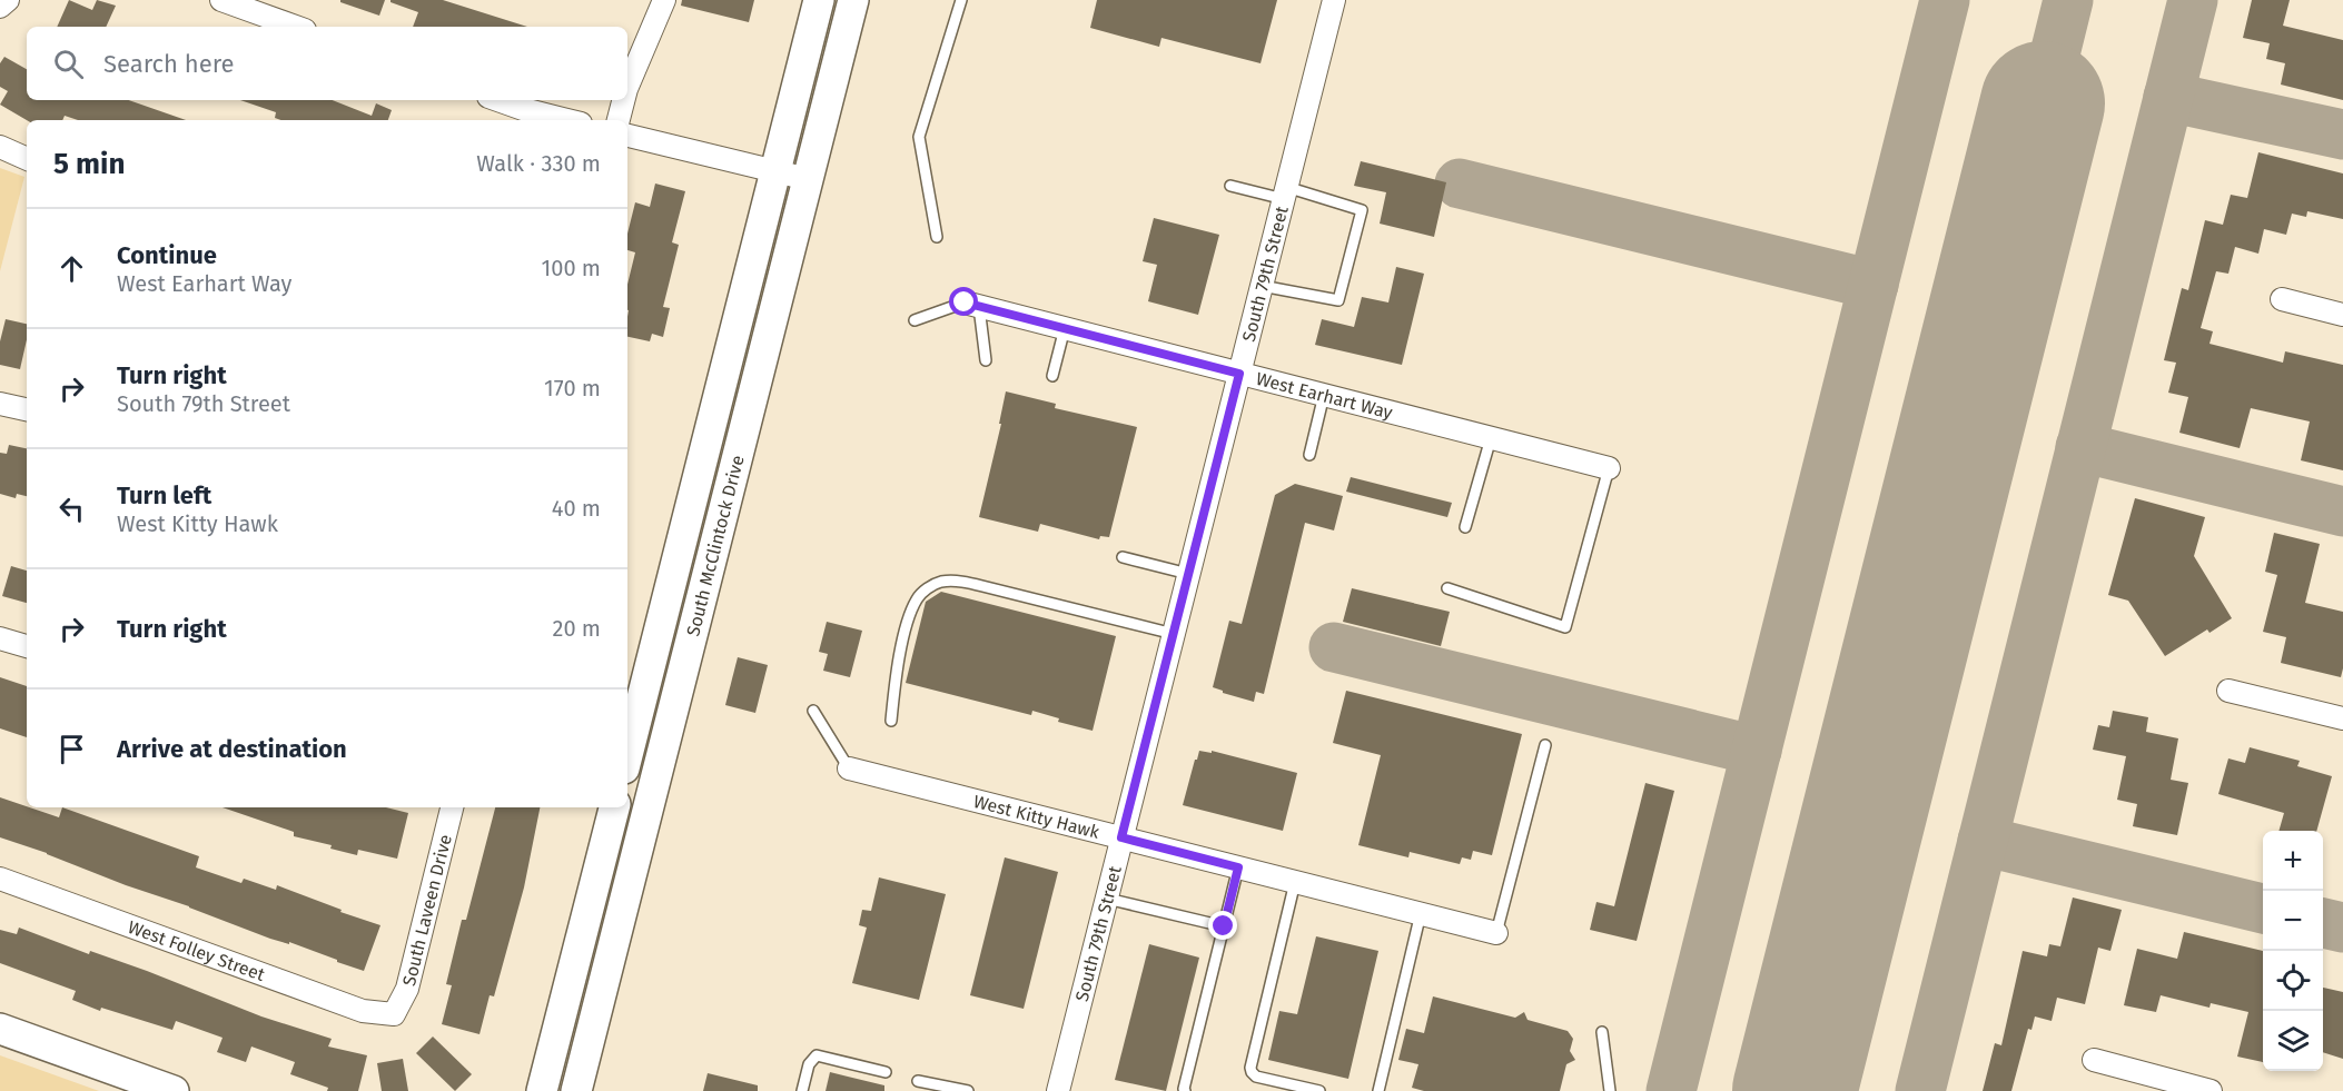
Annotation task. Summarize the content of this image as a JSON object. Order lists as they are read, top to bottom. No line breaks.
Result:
{"streets":{"main road":["South McClintock Drive"],"street":["South 79th Street","West Earhart Way","West Kitty Hawk","South Laveen Drive","West Folley Street"]},"crossings":[["South 79th Street","West Earhart Way"],["South 79th Street","West Kitty Hawk"],["South Laveen Drive","West Folley Street"]],"page":{"search":"Search here","heading":["5 min","Walk · 330 m"],"list":[["Continue","West Earhart Way","100 m"],["Turn right","South 79th Street","170 m"],["Turn left","West Kitty Hawk","40 m"],["Turn right","20 m"],"Arrive at destination"],"map_buttons":["+","−"]}}
